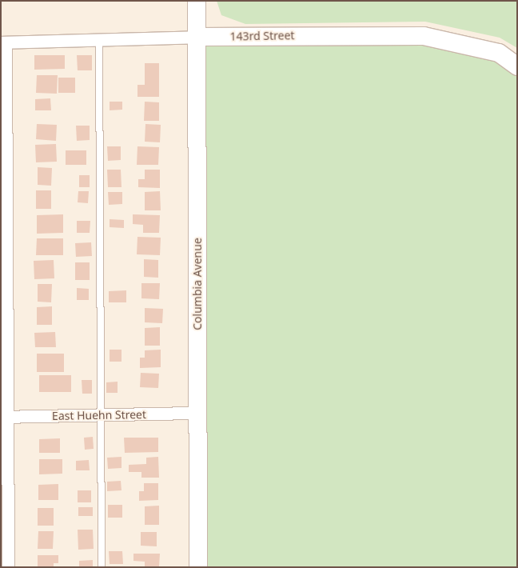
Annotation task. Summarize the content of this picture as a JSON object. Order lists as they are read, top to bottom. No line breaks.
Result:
{"streets":{"street":["143rd Street","Columbia Avenue","East Huehn Street"]},"crossings":[["143rd Street","Columbia Avenue"],["Columbia Avenue","East Huehn Street"]]}
